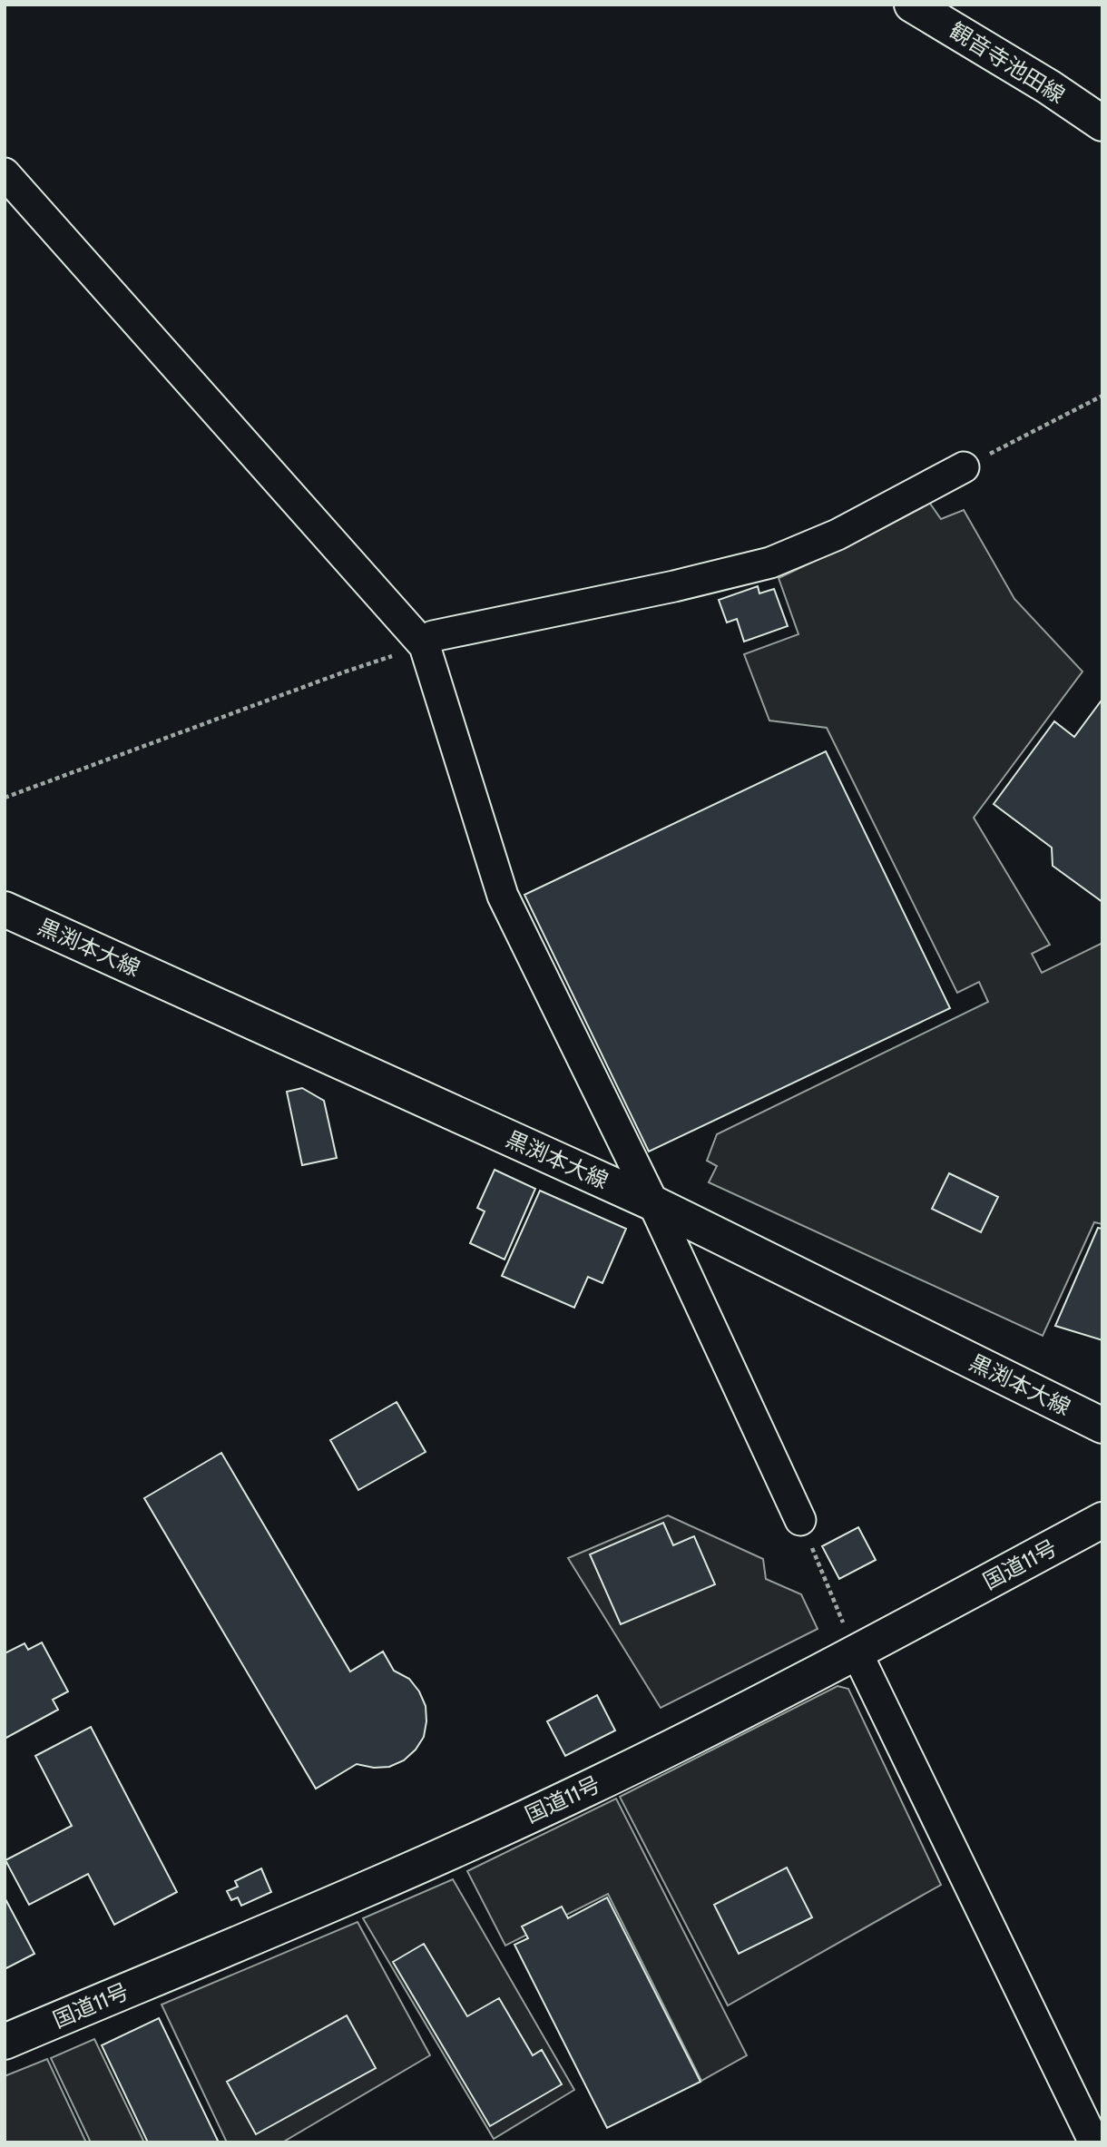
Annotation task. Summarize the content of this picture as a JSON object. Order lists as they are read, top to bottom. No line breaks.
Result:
{"streets":{"main road":["観音寺池田線","黒渕本大線","国道11号"]}}
